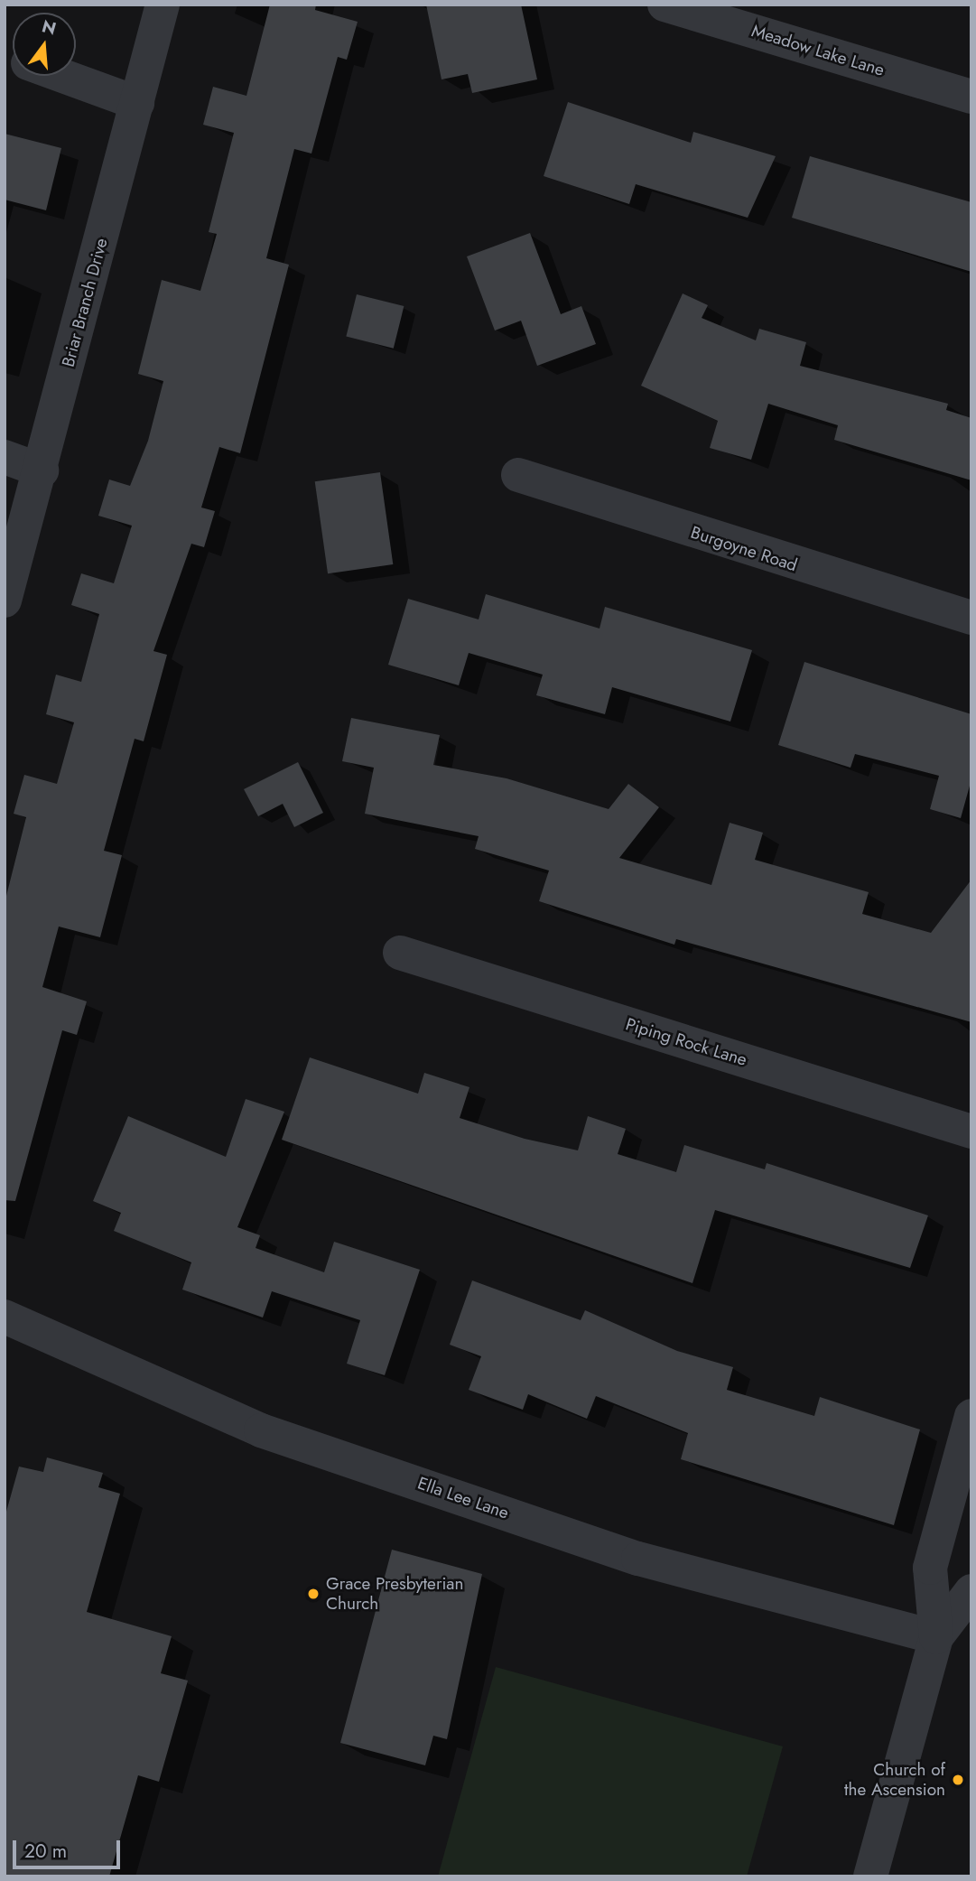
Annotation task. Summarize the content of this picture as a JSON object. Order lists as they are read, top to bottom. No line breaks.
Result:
{"streets":{"street":["Meadow Lake Lane","Briar Branch Drive","Burgoyne Road","Piping Rock Lane","Ella Lee Lane"]},"places":["Grace Presbyterian Church","Church of the Ascension"],"scale_bar":"20 m","north":"top"}
